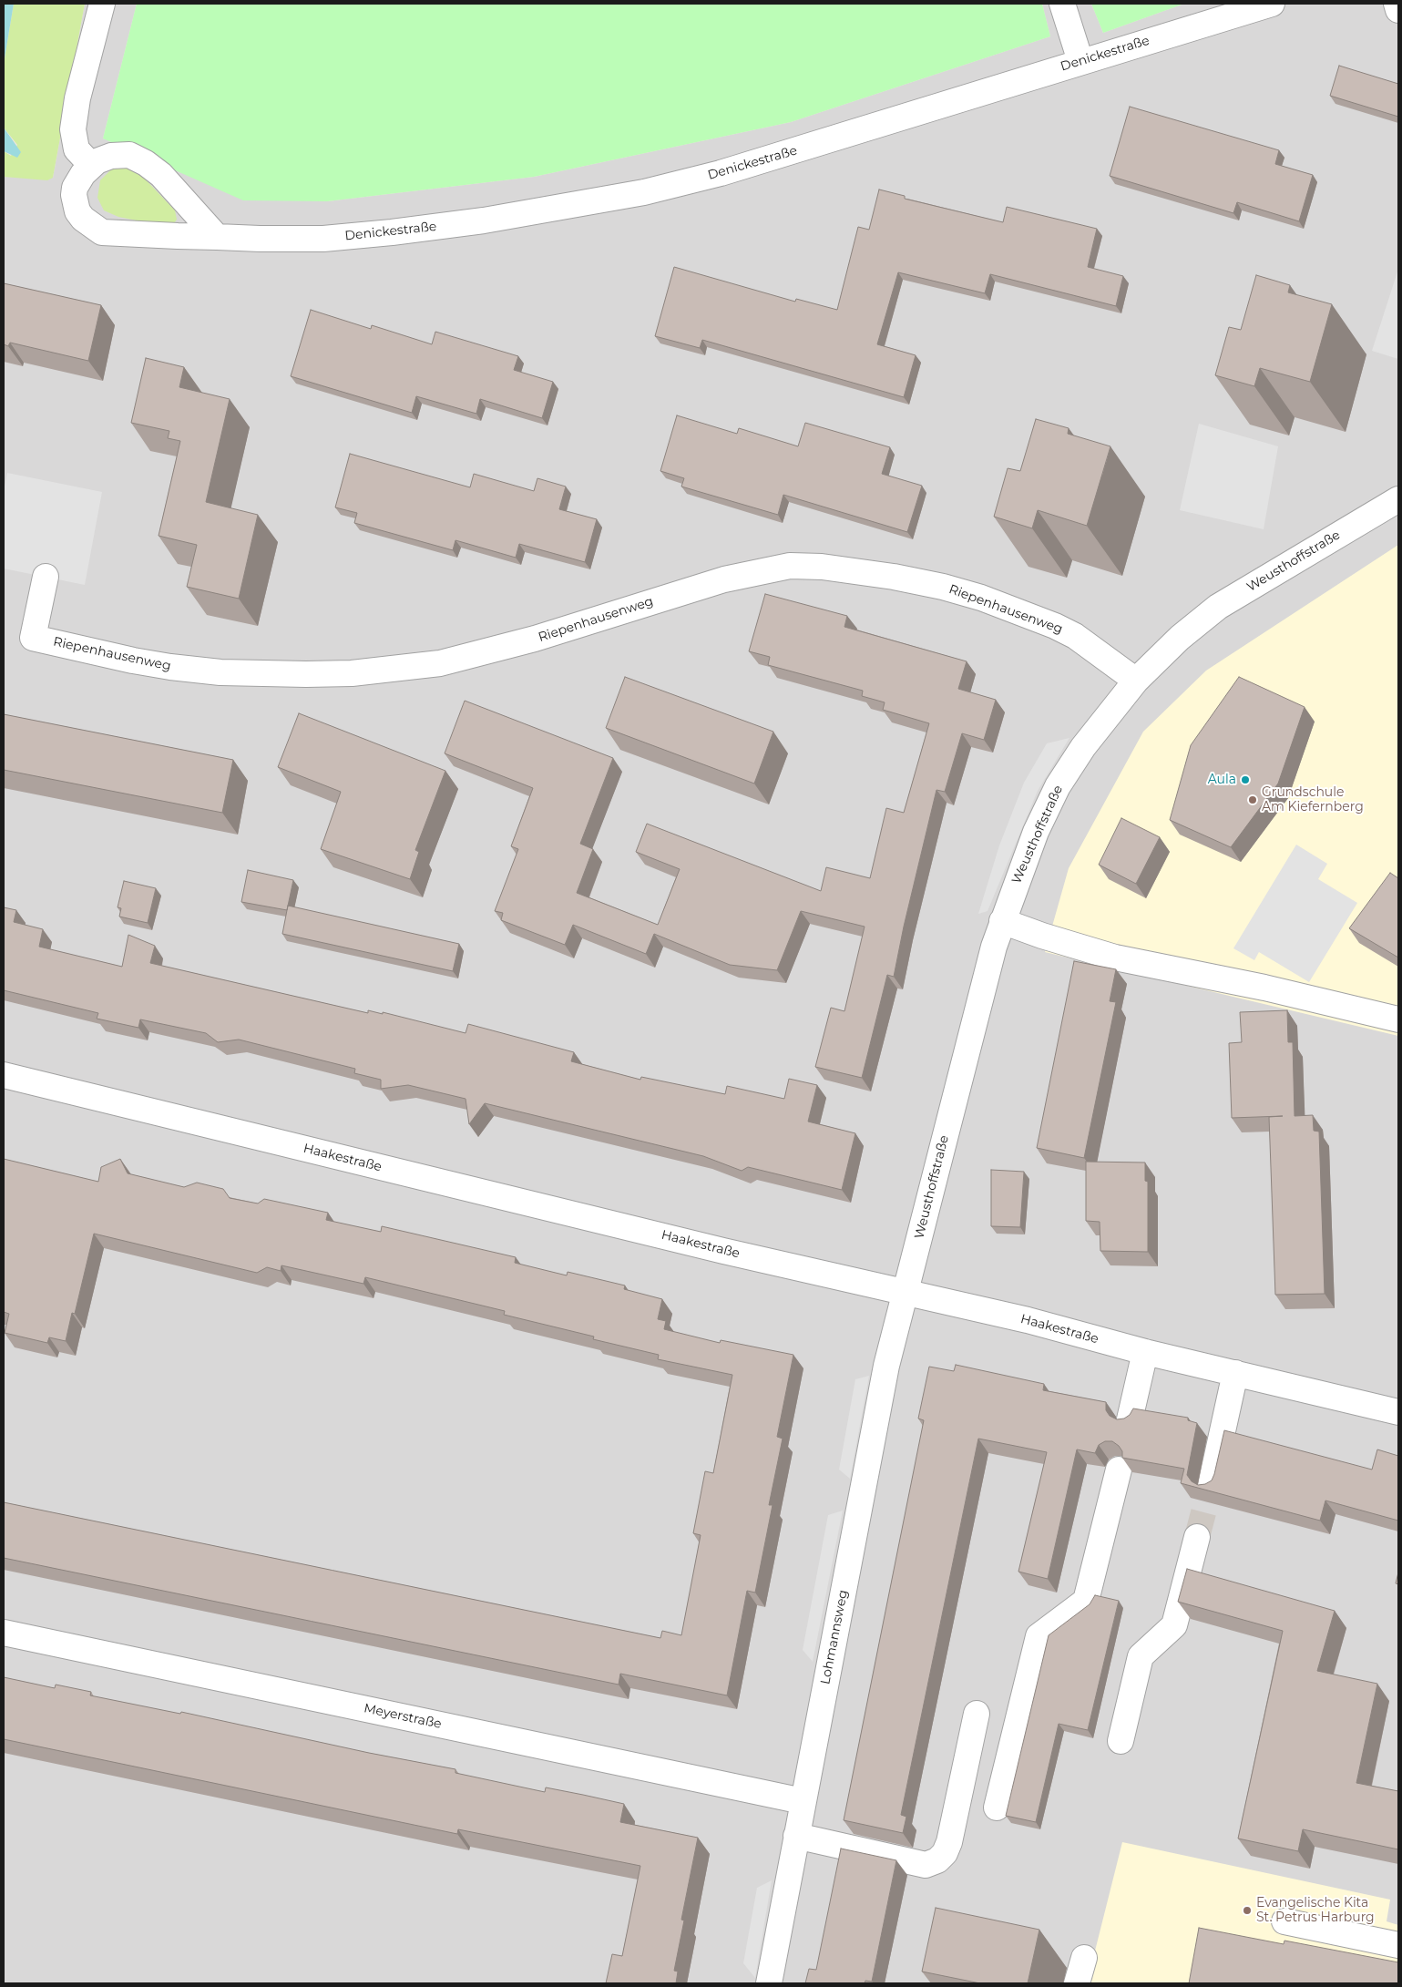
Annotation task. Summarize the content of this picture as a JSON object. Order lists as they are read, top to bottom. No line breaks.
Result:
{"streets":{"street":["Denickestraße","Weusthoffstraße","Riepenhausenweg","Haakestraße","Lohmannsweg","Meyerstraße"]},"crossings":[["Weusthoffstraße","Riepenhausenweg"],["Weusthoffstraße","Haakestraße"],["Weusthoffstraße","Lohmannsweg"],["Haakestraße","Lohmannsweg"],["Lohmannsweg","Meyerstraße"]],"places":["Aula","Grundschule Am Kiefernberg","Evangelische Kita St. Petrus Harburg"]}
